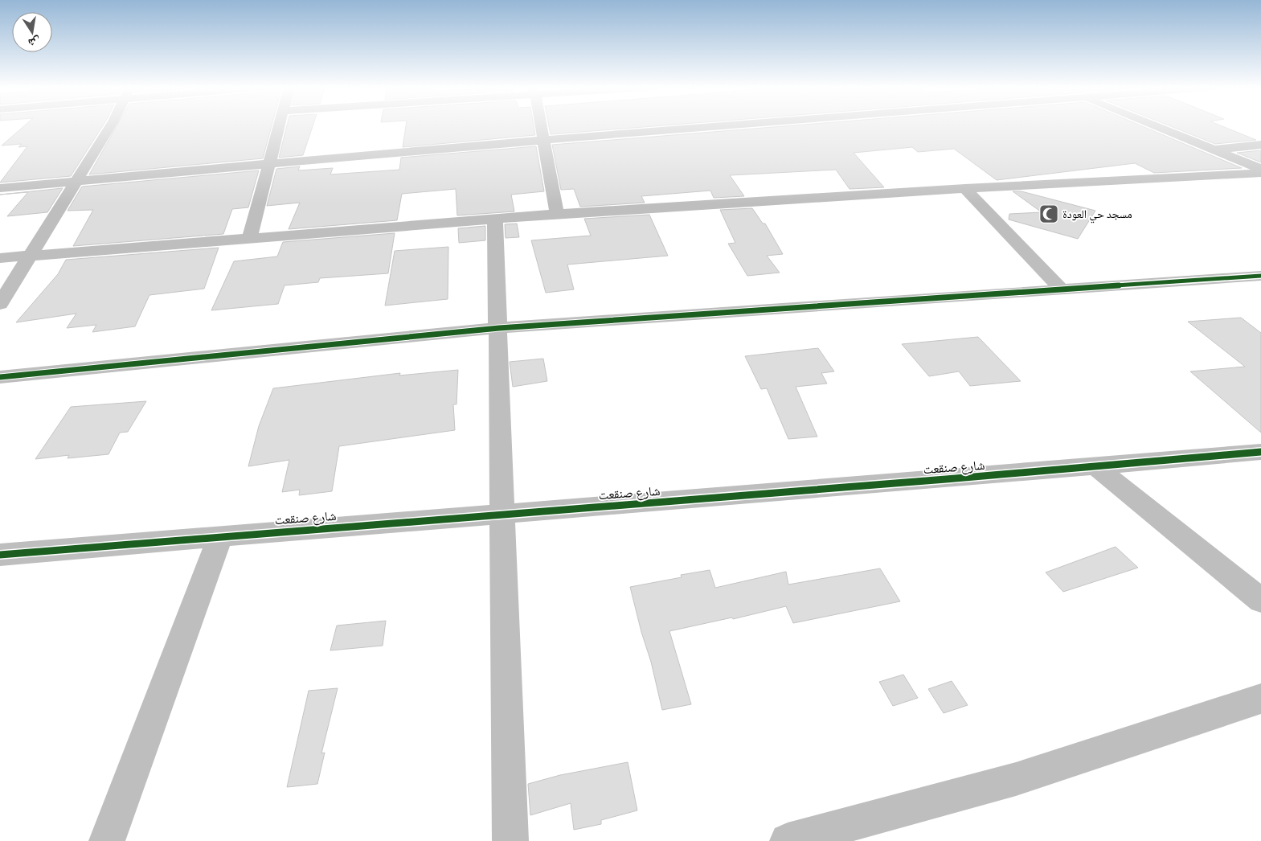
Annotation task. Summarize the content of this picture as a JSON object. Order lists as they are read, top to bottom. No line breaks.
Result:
{"streets":{"street":["شارع صنقعت"]},"places":{"mosque":["مسجد حي العودة"]},"north":"bottom"}
